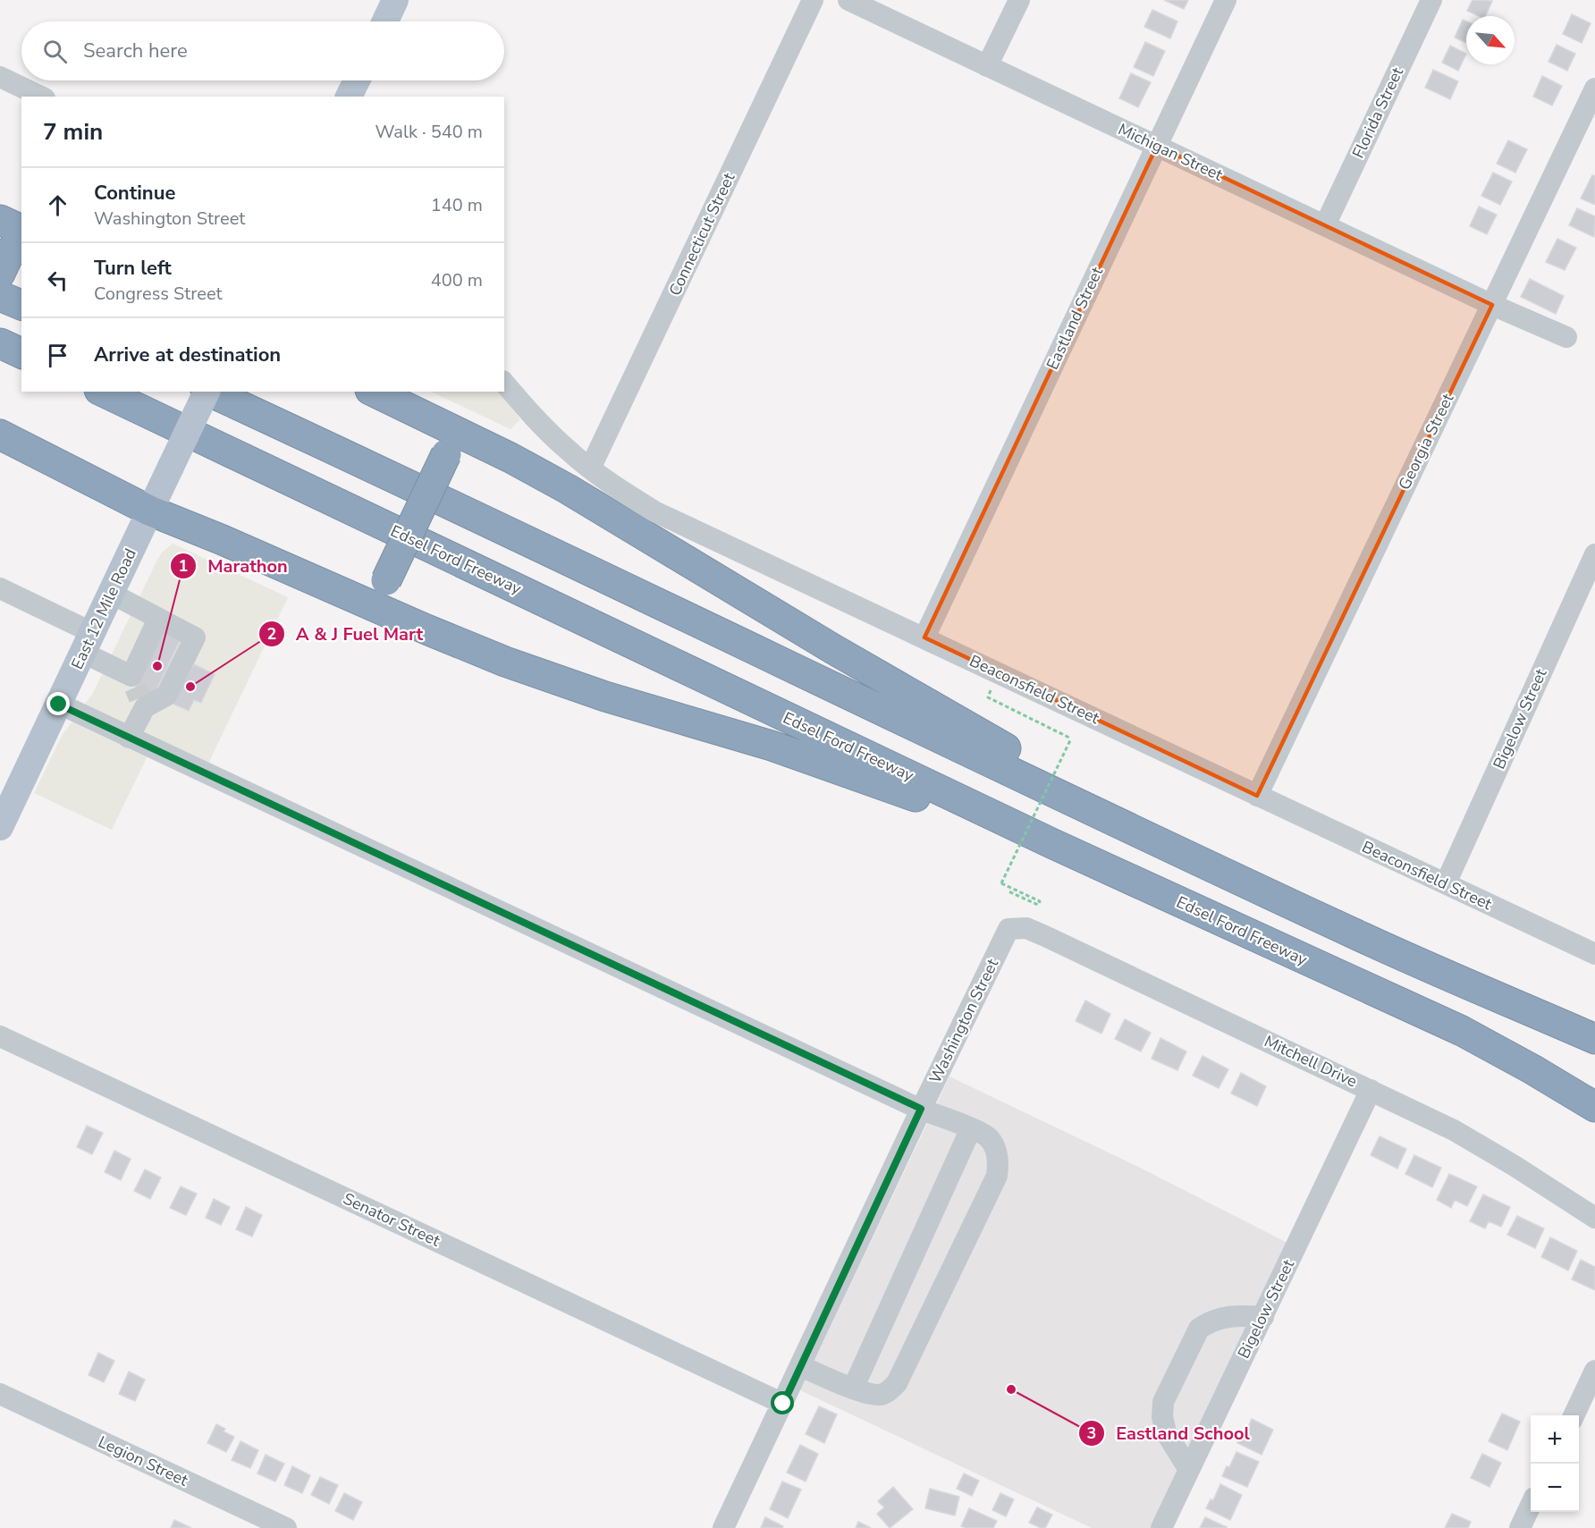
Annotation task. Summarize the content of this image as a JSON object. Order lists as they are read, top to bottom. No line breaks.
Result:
{"streets":{"highway":["Edsel Ford Freeway"],"main road":["East 12 Mile Road"],"street":["Florida Street","Michigan Street","Connecticut Street","Eastland Street","Georgia Street","Beaconsfield Street","Bigelow Street","Washington Street","Mitchell Drive","Senator Street","Legion Street"]},"crossings":[["Florida Street","Michigan Street"],["Michigan Street","Eastland Street"],["Michigan Street","Georgia Street"],["Connecticut Street","Beaconsfield Street"],["Eastland Street","Beaconsfield Street"],["Georgia Street","Beaconsfield Street"],["Beaconsfield Street","Bigelow Street"],["Bigelow Street","Mitchell Drive"],["Washington Street","Mitchell Drive"],["Washington Street","Senator Street"]],"places":["Marathon","A & J Fuel Mart","Eastland School"],"north":"bottom right","page":{"search":"Search here","heading":["7 min","Walk · 540 m"],"list":[["Continue","Washington Street","140 m"],["Turn left","Congress Street","400 m"],"Arrive at destination"],"map_buttons":["+","−"]}}
